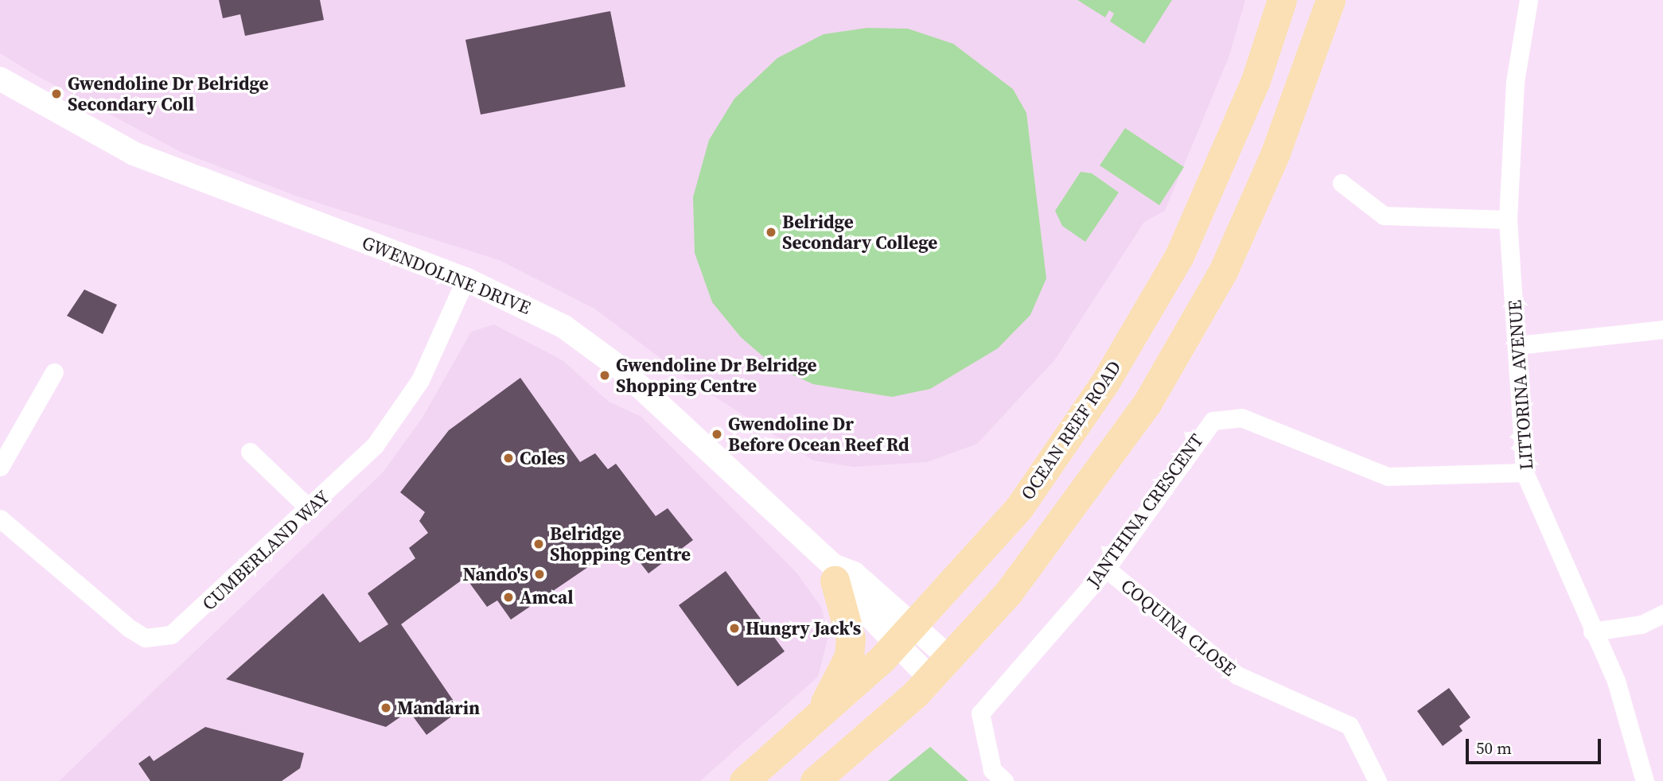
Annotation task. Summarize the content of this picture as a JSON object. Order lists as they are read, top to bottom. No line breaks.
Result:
{"streets":{"main road":["OCEAN REEF ROAD"],"street":["GWENDOLINE DRIVE","LITTORINA AVENUE","JANTHINA CRESCENT","CUMBERLAND WAY","COQUINA CLOSE"]},"crossings":[["GWENDOLINE DRIVE","OCEAN REEF ROAD"],["GWENDOLINE DRIVE","CUMBERLAND WAY"],["LITTORINA AVENUE","JANTHINA CRESCENT"],["JANTHINA CRESCENT","COQUINA CLOSE"]],"places":["Gwendoline Dr Belridge Secondary Coll","Belridge Secondary College","Gwendoline Dr Belridge Shopping Centre","Gwendoline Dr Before Ocean Reef Rd","Coles","Belridge Shopping Centre","Nando's","Amcal","Hungry Jack's","Mandarin"],"scale_bar":"50 m"}
